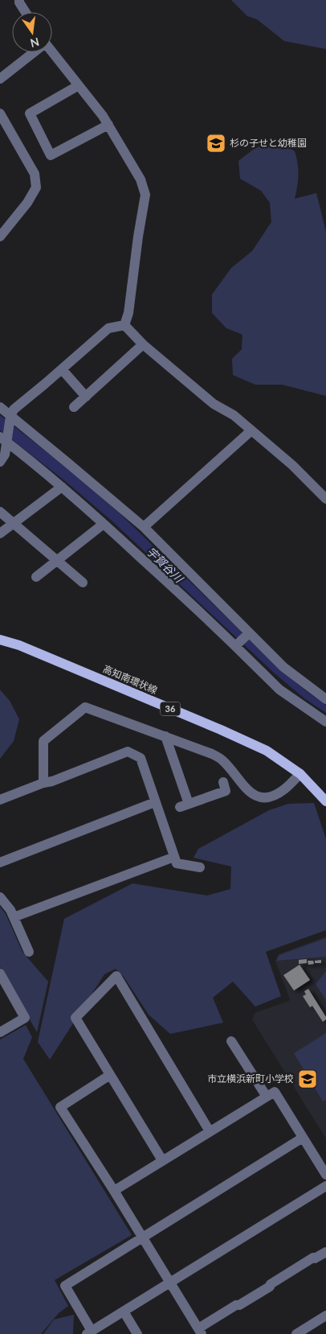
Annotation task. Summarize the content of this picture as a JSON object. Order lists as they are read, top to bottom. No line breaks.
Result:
{"streets":{"main road":["高知南環状線","36"]},"water":["宇賀谷川"],"places":{"school or university":["杉の子せと幼稚園","市立横浜新町小学校"]},"north":"bottom"}
